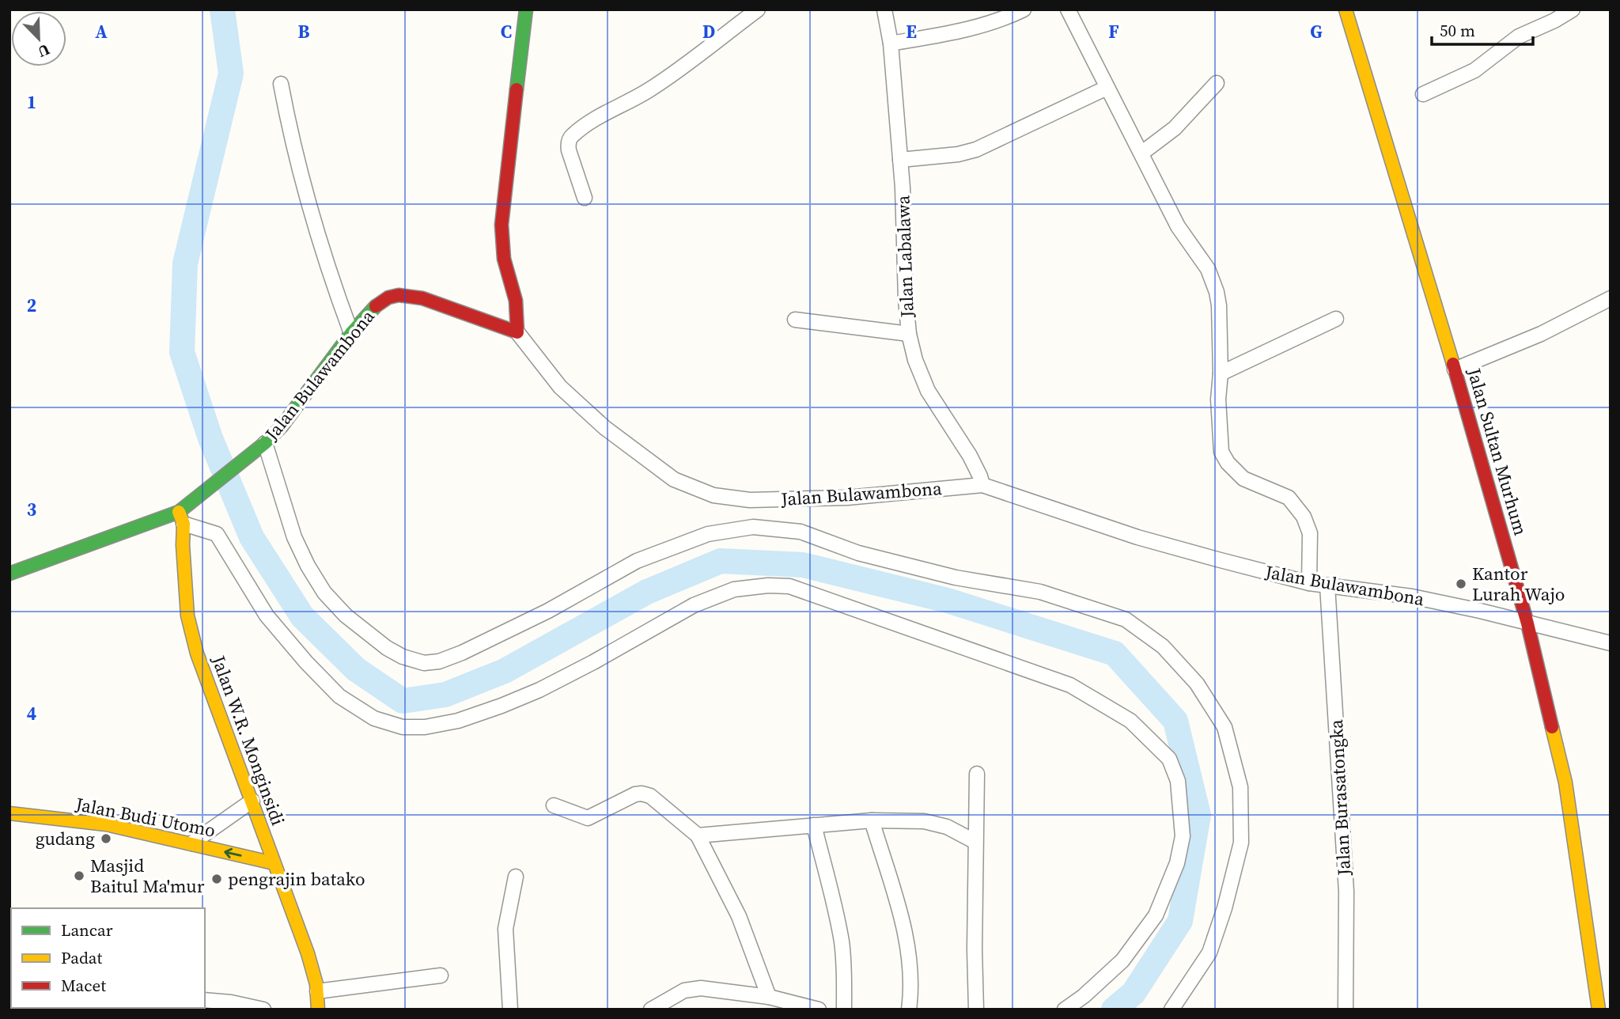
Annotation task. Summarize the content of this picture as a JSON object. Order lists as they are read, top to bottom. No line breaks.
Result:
{"streets":{"main road":["Jalan Bulawambona","Jalan Sultan Murhum","Jalan W.R. Monginsidi","Jalan Budi Utomo"],"street":["Jalan Labalawa","Jalan Burasatongka"]},"crossings":[["Jalan Labalawa","Jalan Bulawambona"],["Jalan Bulawambona","Jalan Sultan Murhum"],["Jalan Bulawambona","Jalan W.R. Monginsidi"],["Jalan Bulawambona","Jalan Burasatongka"],["Jalan W.R. Monginsidi","Jalan Budi Utomo"]],"places":["Kantor Lurah Wajo","gudang","Masjid Baitul Ma'mur","pengrajin batako"],"legend":["Lancar","Padat","Macet"],"scale_bar":"50 m","north":"bottom right","grid":{"columns":["A","B","C","D","E","F","G"],"rows":["1","2","3","4"]}}
